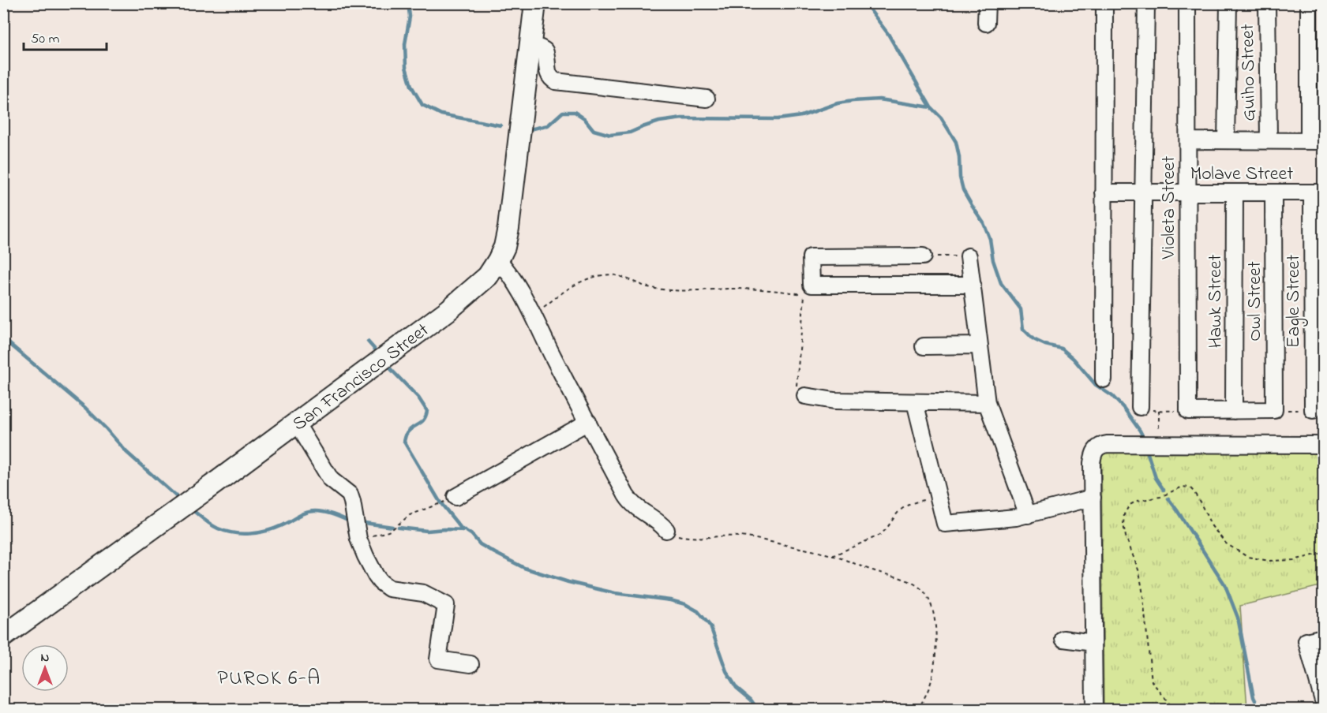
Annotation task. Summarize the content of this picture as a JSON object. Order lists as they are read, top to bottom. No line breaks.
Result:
{"streets":{"main road":["San Francisco Street"],"street":["Guiho Street","Molave Street","Violeta Street","Hawk Street","Owl Street","Eagle Street"]},"crossings":[["Molave Street","Violeta Street"],["Molave Street","Hawk Street"],["Molave Street","Owl Street"],["Molave Street","Eagle Street"],["Hawk Street","Owl Street"]],"districts":["PUROK 6-A"],"scale_bar":"50 m","north":"top"}
